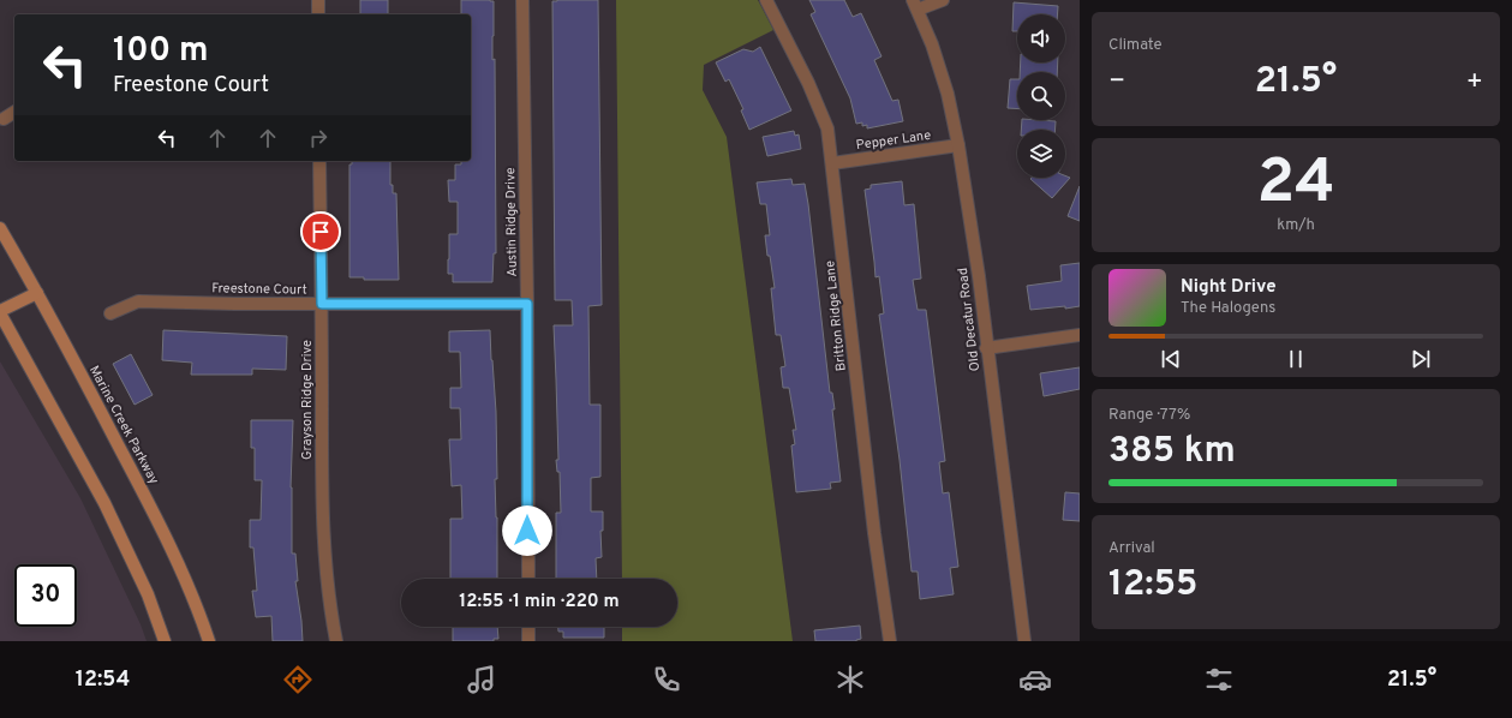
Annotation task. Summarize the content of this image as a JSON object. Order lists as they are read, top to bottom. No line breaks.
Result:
{"streets":{"main road":["Marine Creek Parkway"],"street":["Pepper Lane","Austin Ridge Drive","Freestone Court","Britton Ridge Lane","Old Decatur Road","Grayson Ridge Drive"]},"crossings":[["Pepper Lane","Britton Ridge Lane"],["Pepper Lane","Old Decatur Road"],["Austin Ridge Drive","Freestone Court"],["Freestone Court","Grayson Ridge Drive"]],"page":{"tile":["Climate",["24","km/h"],["Range · 77%","385 km"],["Arrival","12:55"]],"turn":["100 m","Freestone Court"],"heat":["−","21.5°","+"],"song":["Night Drive","The Halogens"],"limit":"30","trip":"12:55 · 1 min · 220 m","tabs":["12:54","21.5°"]}}
